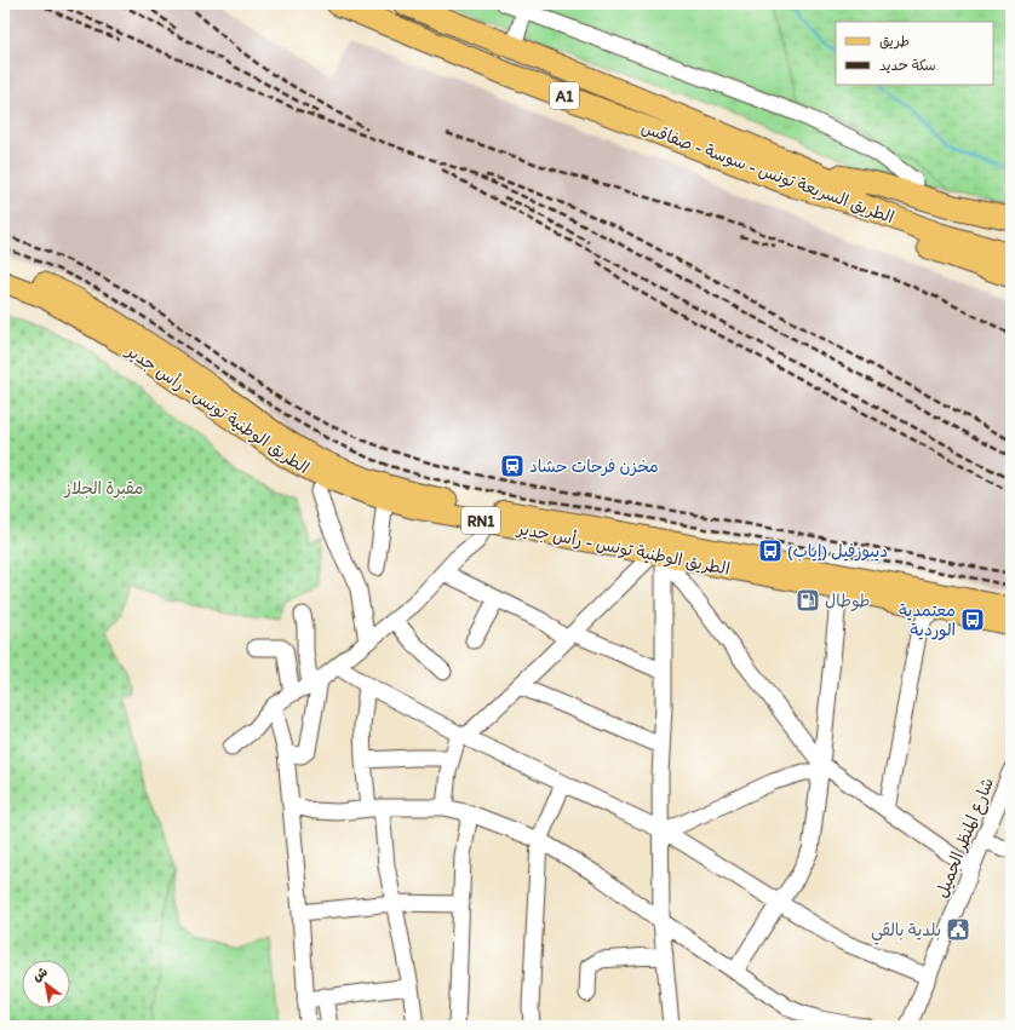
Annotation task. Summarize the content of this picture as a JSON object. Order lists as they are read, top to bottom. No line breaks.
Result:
{"streets":{"highway":["A1","الطريق السريعة تونس - سوسة - صفاقس"],"main road":["الطريق الوطنية تونس - رأس جدير","RN1"],"street":["شارع المنظر الجميل"]},"parks":["مقبرة الجلاز"],"places":{"station":["مخزن فرحات حشاد"],"bus stop":["ديبوزفيل (إياب)","معتمدية الوردية"],"fuel station":["طوطال"],"public building":["بلدية بالڤي"]},"legend":["طريق","سكة حديد"],"north":"top left"}
